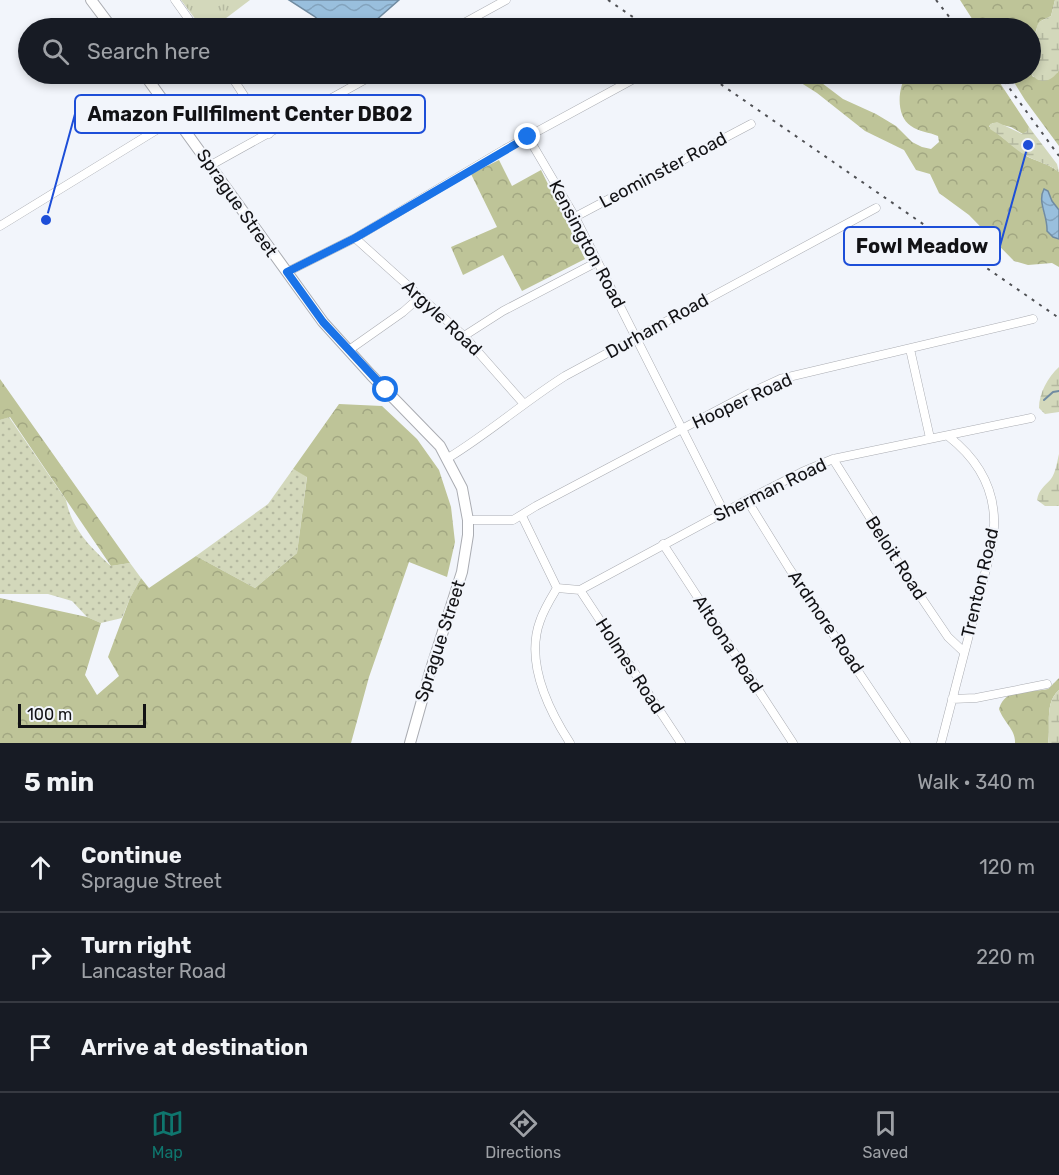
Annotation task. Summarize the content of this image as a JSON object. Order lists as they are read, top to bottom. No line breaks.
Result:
{"streets":{"main road":["Sprague Street"],"street":["Leominster Road","Kensington Road","Argyle Road","Durham Road","Hooper Road","Sherman Road","Beloit Road","Trenton Road","Ardmore Road","Altoona Road","Holmes Road"]},"crossings":[["Leominster Road","Kensington Road"],["Sprague Street","Durham Road"],["Sprague Street","Hooper Road"],["Kensington Road","Durham Road"],["Kensington Road","Hooper Road"],["Kensington Road","Sherman Road"],["Argyle Road","Durham Road"],["Sherman Road","Beloit Road"],["Sherman Road","Trenton Road"],["Sherman Road","Ardmore Road"],["Sherman Road","Altoona Road"],["Sherman Road","Holmes Road"],["Beloit Road","Trenton Road"]],"places":["Fowl Meadow","Amazon Fullfilment Center DB02"],"scale_bar":"100 m","page":{"search":"Search here","scale":"100 m","heading":["5 min","Walk · 340 m"],"list":[["Continue","Sprague Street","120 m"],["Turn right","Lancaster Road","220 m"],"Arrive at destination"],"nav":["Map","Directions","Saved"]}}
